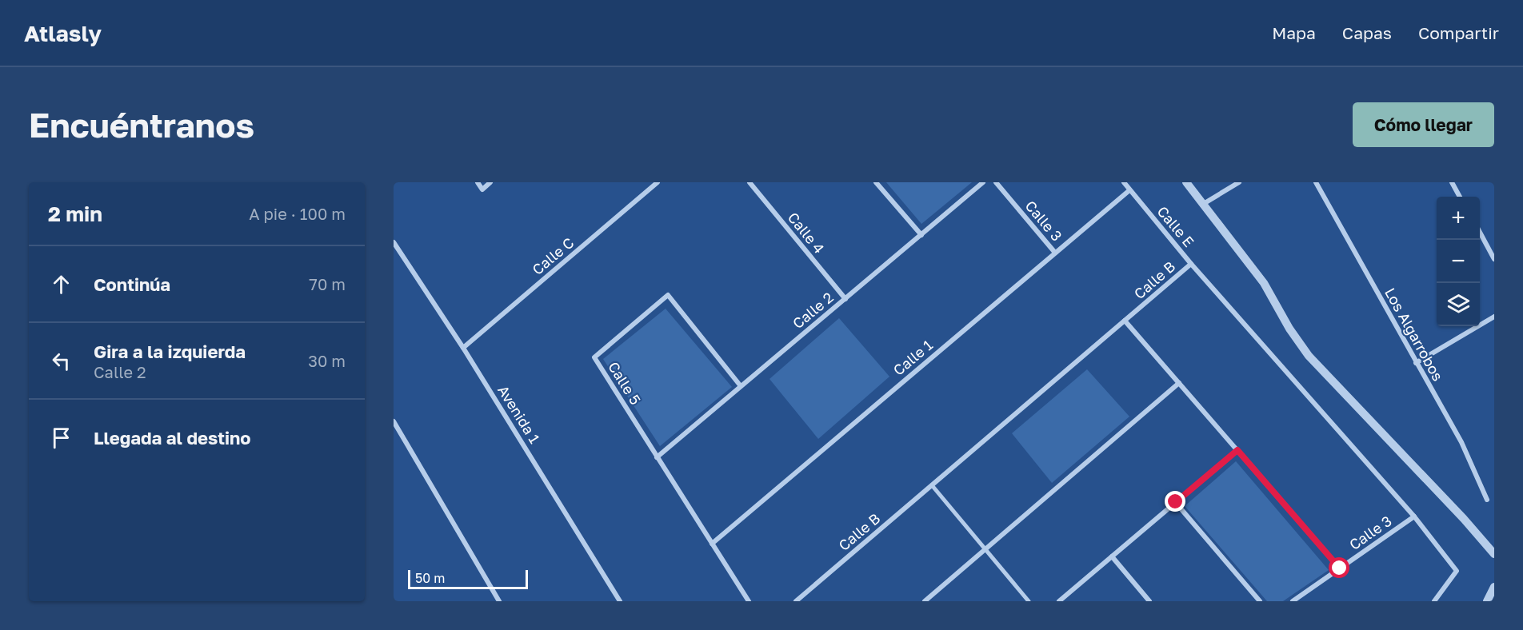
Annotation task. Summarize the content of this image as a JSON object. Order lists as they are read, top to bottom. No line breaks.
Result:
{"streets":{"street":["Calle 3","Calle E","Calle 4","Calle C","Calle B","Calle 2","Los Algarrobos","Calle 1","Calle 5","Avenida 1"]},"crossings":[["Calle 3","Calle B"],["Calle 3","Calle 1"],["Calle E","Calle B"],["Calle E","Calle 1"],["Calle 4","Calle 2"],["Calle C","Avenida 1"],["Calle 2","Calle 5"],["Calle 1","Calle 5"]],"scale_bar":"50 m","page":{"header":"Atlasly","nav":["Mapa","Capas","Compartir"],"buttons":"Cómo llegar","title":"Encuéntranos","heading":["2 min","A pie · 100 m"],"map_buttons":["+","−"],"list":[["Continúa","70 m"],["Gira a la izquierda","Calle 2","30 m"],"Llegada al destino"],"scale":"50 m"}}
